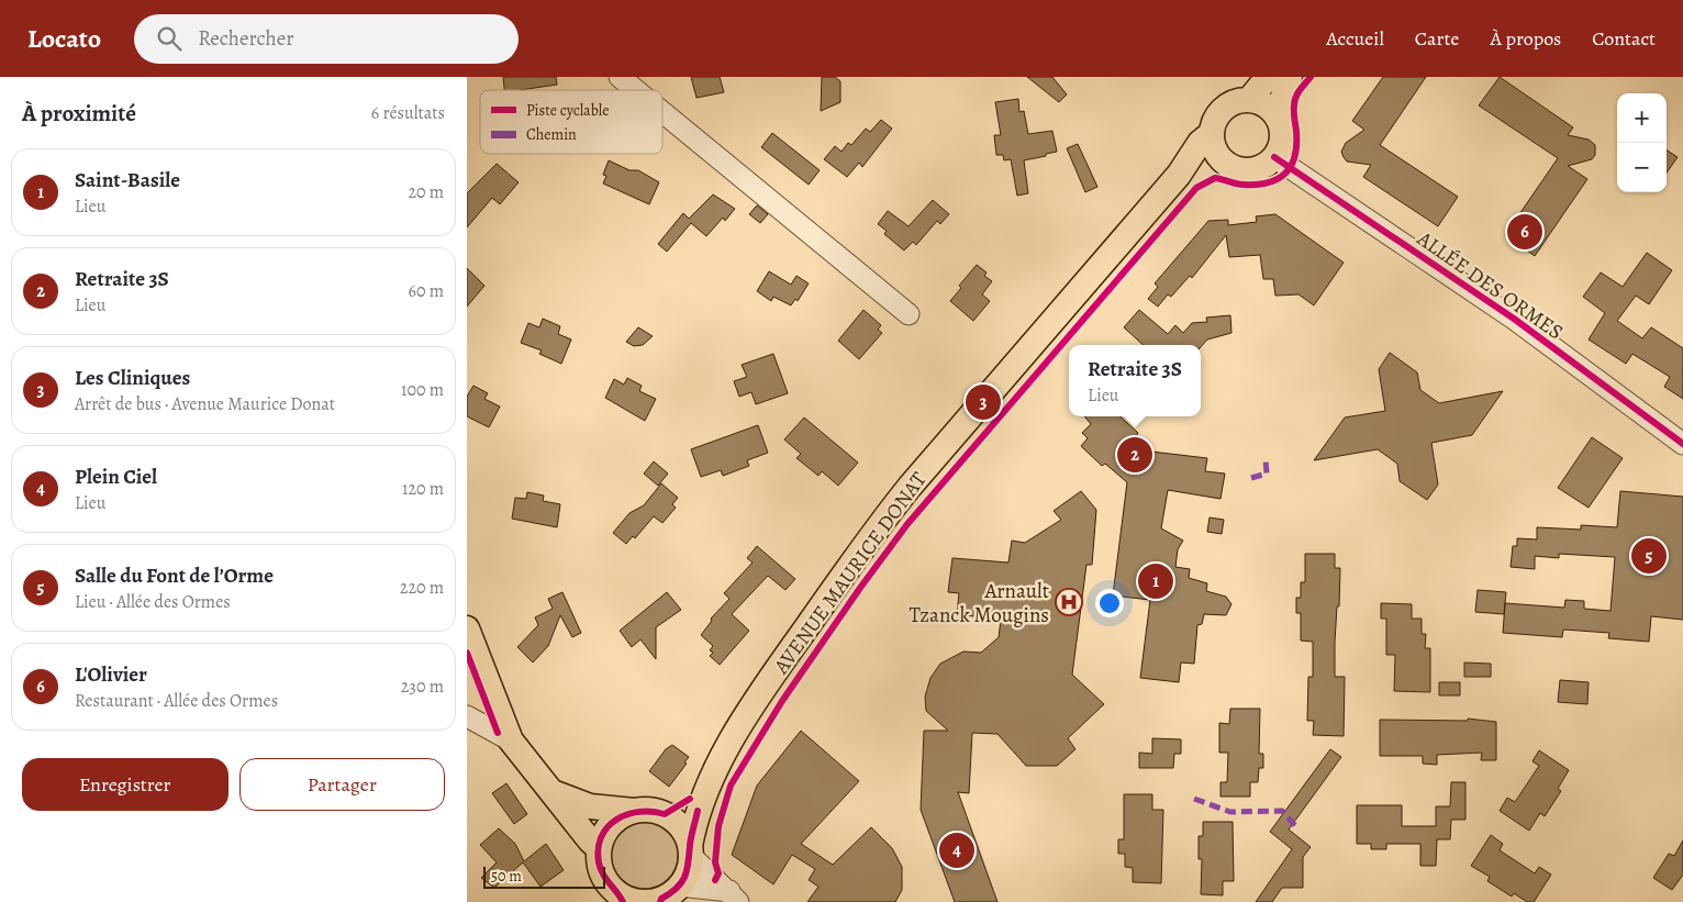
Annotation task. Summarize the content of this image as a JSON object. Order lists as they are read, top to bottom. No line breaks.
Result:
{"streets":{"main road":["AVENUE MAURICE DONAT"],"street":["ALLÉE DES ORMES"]},"crossings":[["ALLÉE DES ORMES","AVENUE MAURICE DONAT"]],"places":{"hospital":["Arnault Tzanck Mougins"]},"legend":["Piste cyclable","Chemin"],"scale_bar":"50 m","page":{"header":"Locato","search":"Rechercher","nav":["Accueil","Carte","À propos","Contact"],"heading":["À proximité","6 résultats"],"map_buttons":["+","−"],"list":[{"mark":"1","name":"Saint-Basile","note":"Lieu","value":"20 m"},{"mark":"2","name":"Retraite 3S","note":"Lieu","value":"60 m"},{"mark":"3","name":"Les Cliniques","note":"Arrêt de bus · Avenue Maurice Donat","value":"100 m"},{"mark":"4","name":"Plein Ciel","note":"Lieu","value":"120 m"},{"mark":"5","name":"Salle du Font de l’Orme","note":"Lieu · Allée des Ormes","value":"220 m"},{"mark":"6","name":"L'Olivier","note":"Restaurant · Allée des Ormes","value":"230 m"}],"pins":["6","3","2","5","1","4"],"popup":["Retraite 3S","Lieu"],"buttons":["Enregistrer","Partager"],"scale":"50 m"}}
